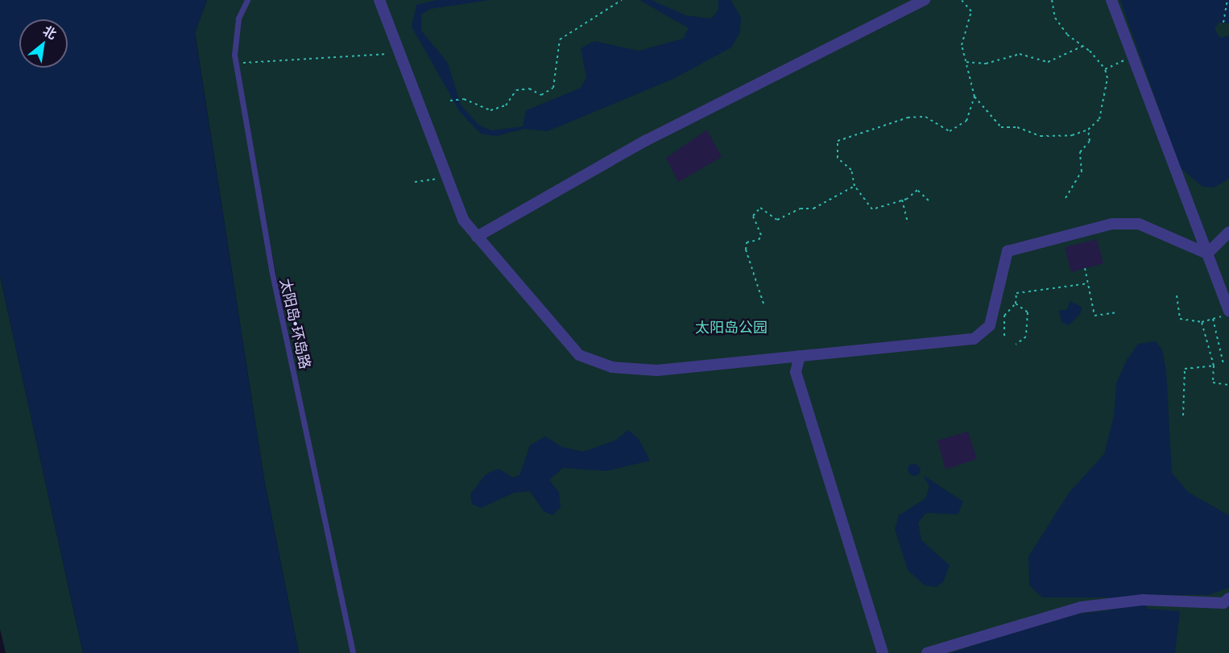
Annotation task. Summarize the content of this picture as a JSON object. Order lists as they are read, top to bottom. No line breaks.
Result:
{"streets":{"lane":["太阳岛•环岛路"]},"parks":["太阳岛公园"],"north":"top right"}
